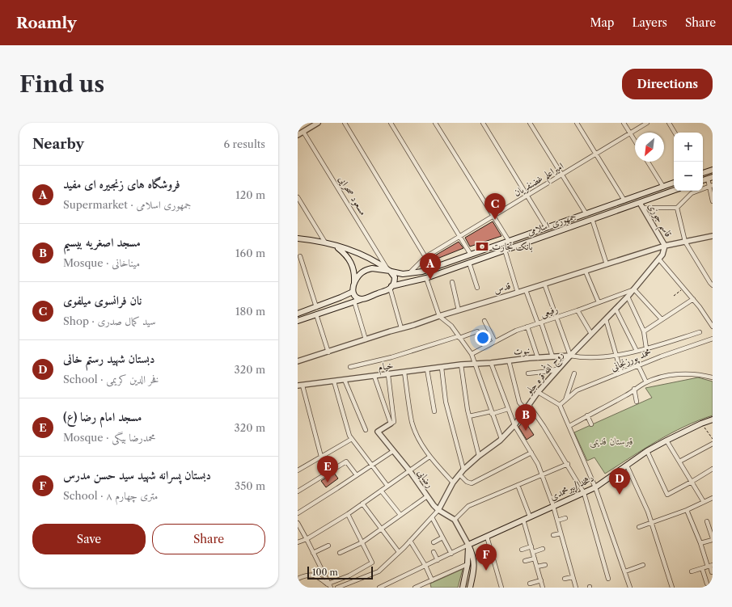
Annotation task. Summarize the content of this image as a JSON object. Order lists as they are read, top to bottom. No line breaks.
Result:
{"streets":{"main road":["جمهوری اسلامی","دهخدا/پیرمحمدی"],"street":["امیراعلم غضنفریان","مسعود صحرایی","قاسم جوزی","قدس","رفیعی","نبوت","محمد پورزنجانی","خیام","روح الله قره جلو","رضایی"]},"crossings":[["امیراعلم غضنفریان","جمهوری اسلامی"],["مسعود صحرایی","جمهوری اسلامی"],["قاسم جوزی","جمهوری اسلامی"],["قاسم جوزی","قدس"],["قاسم جوزی","روح الله قره جلو"],["قدس","روح الله قره جلو"],["رفیعی","روح الله قره جلو"],["نبوت","خیام"],["نبوت","روح الله قره جلو"],["روح الله قره جلو","رضایی"]],"parks":["قبرستان قدیمى"],"places":{"bank":["بانک تجارت"]},"scale_bar":"100 m","north":"bottom left","page":{"header":"Roamly","nav":["Map","Layers","Share"],"buttons":["Directions",["Save","Share"]],"title":"Find us","heading":["Nearby","6 results"],"map_buttons":["+","−"],"list":[{"mark":"A","name":"فروشگاه های زنجیره ای مفید","note":"Supermarket · جمهوری اسلامی","value":"120 m"},{"mark":"B","name":"مسجد اصغریه بیسیم","note":"Mosque · میناخانی","value":"160 m"},{"mark":"C","name":"نان فرانسوی میلفوی","note":"Shop · سید کمال صدری","value":"180 m"},{"mark":"D","name":"دبستان شهید رستم خانی","note":"School · فخر الدین کریمی","value":"320 m"},{"mark":"E","name":"مسجد امام رضا (ع)","note":"Mosque · محمدرضا بیگی","value":"320 m"},{"mark":"F","name":"دبستان پسرانه شهید سید حسن مدرس","note":"School · ۸ متری چهارم","value":"350 m"}],"pins":["C","A","B","E","D","F"],"scale":"100 m"}}
